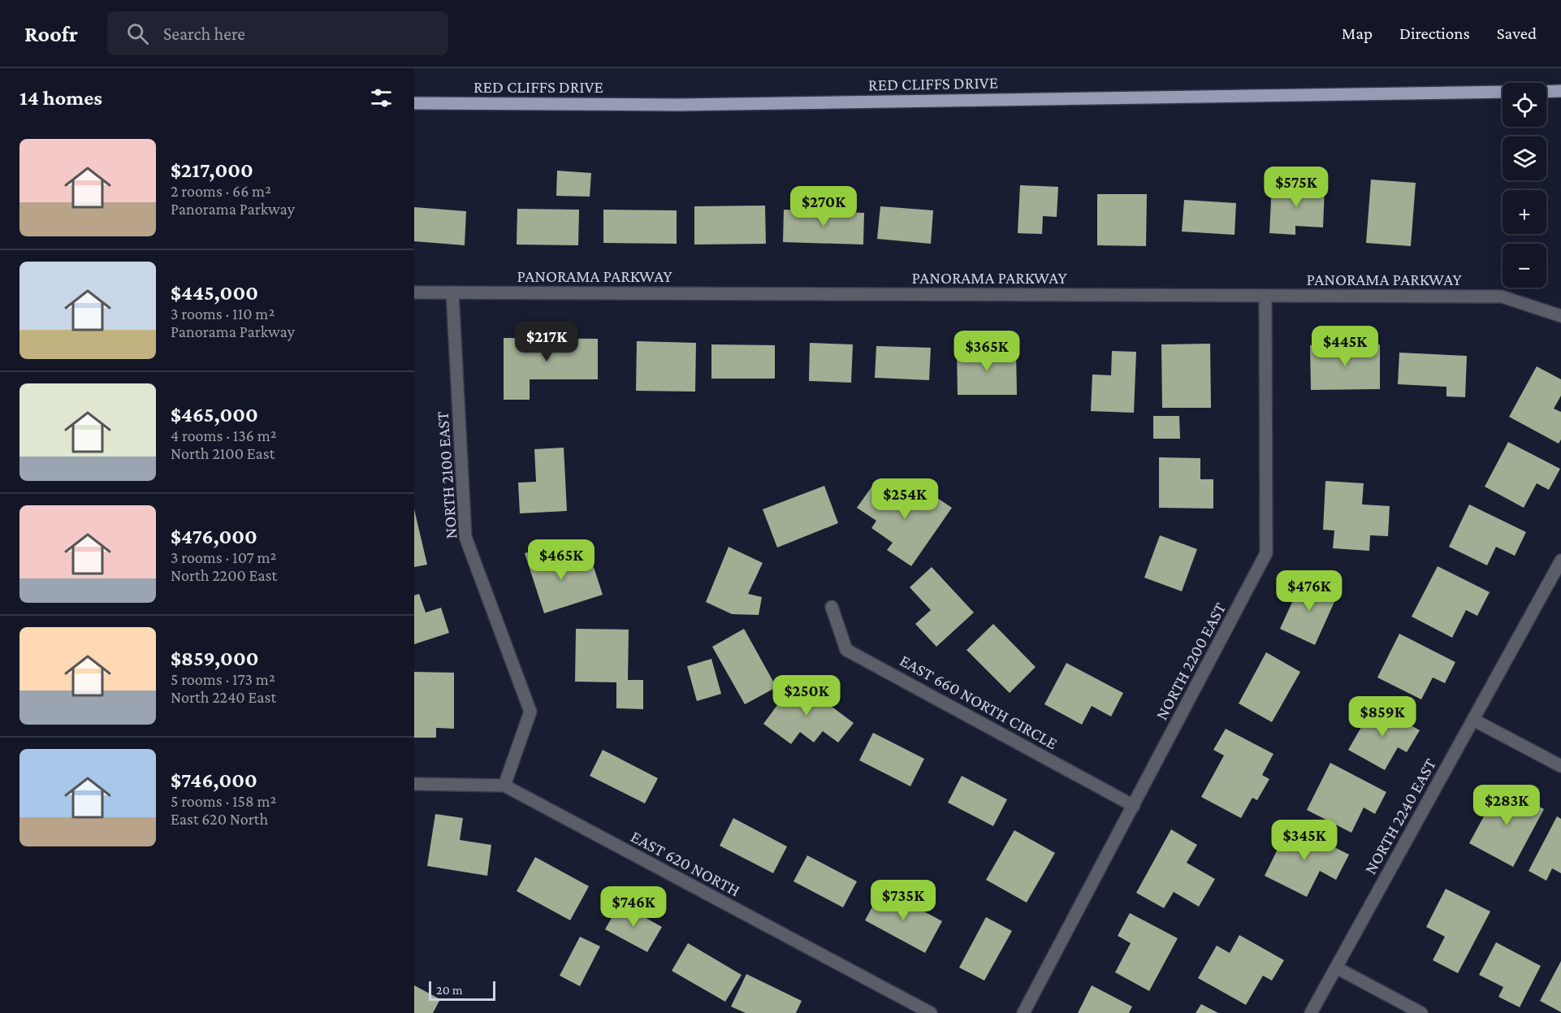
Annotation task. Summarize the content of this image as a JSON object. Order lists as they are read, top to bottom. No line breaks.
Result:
{"streets":{"main road":["RED CLIFFS DRIVE"],"street":["PANORAMA PARKWAY","NORTH 2100 EAST","NORTH 2200 EAST","EAST 660 NORTH CIRCLE","NORTH 2240 EAST","EAST 620 NORTH"]},"crossings":[["PANORAMA PARKWAY","NORTH 2100 EAST"],["PANORAMA PARKWAY","NORTH 2200 EAST"],["NORTH 2100 EAST","EAST 620 NORTH"],["NORTH 2200 EAST","EAST 660 NORTH CIRCLE"]],"scale_bar":"20 m","page":{"header":"Roofr","search":"Search here","nav":["Map","Directions","Saved"],"heading":"14 homes","map_buttons":["+","−"],"list":[{"name":"$217,000","note":"2 rooms · 66 m² · Panorama Parkway"},{"name":"$445,000","note":"3 rooms · 110 m² · Panorama Parkway"},{"name":"$465,000","note":"4 rooms · 136 m² · North 2100 East"},{"name":"$476,000","note":"3 rooms · 107 m² · North 2200 East"},{"name":"$859,000","note":"5 rooms · 173 m² · North 2240 East"},{"name":"$746,000","note":"5 rooms · 158 m² · East 620 North"}],"price":["$575K","$270K","$217K","$445K","$365K","$254K","$465K","$476K","$250K","$859K","$283K","$345K","$735K","$746K"],"scale":"20 m"}}
